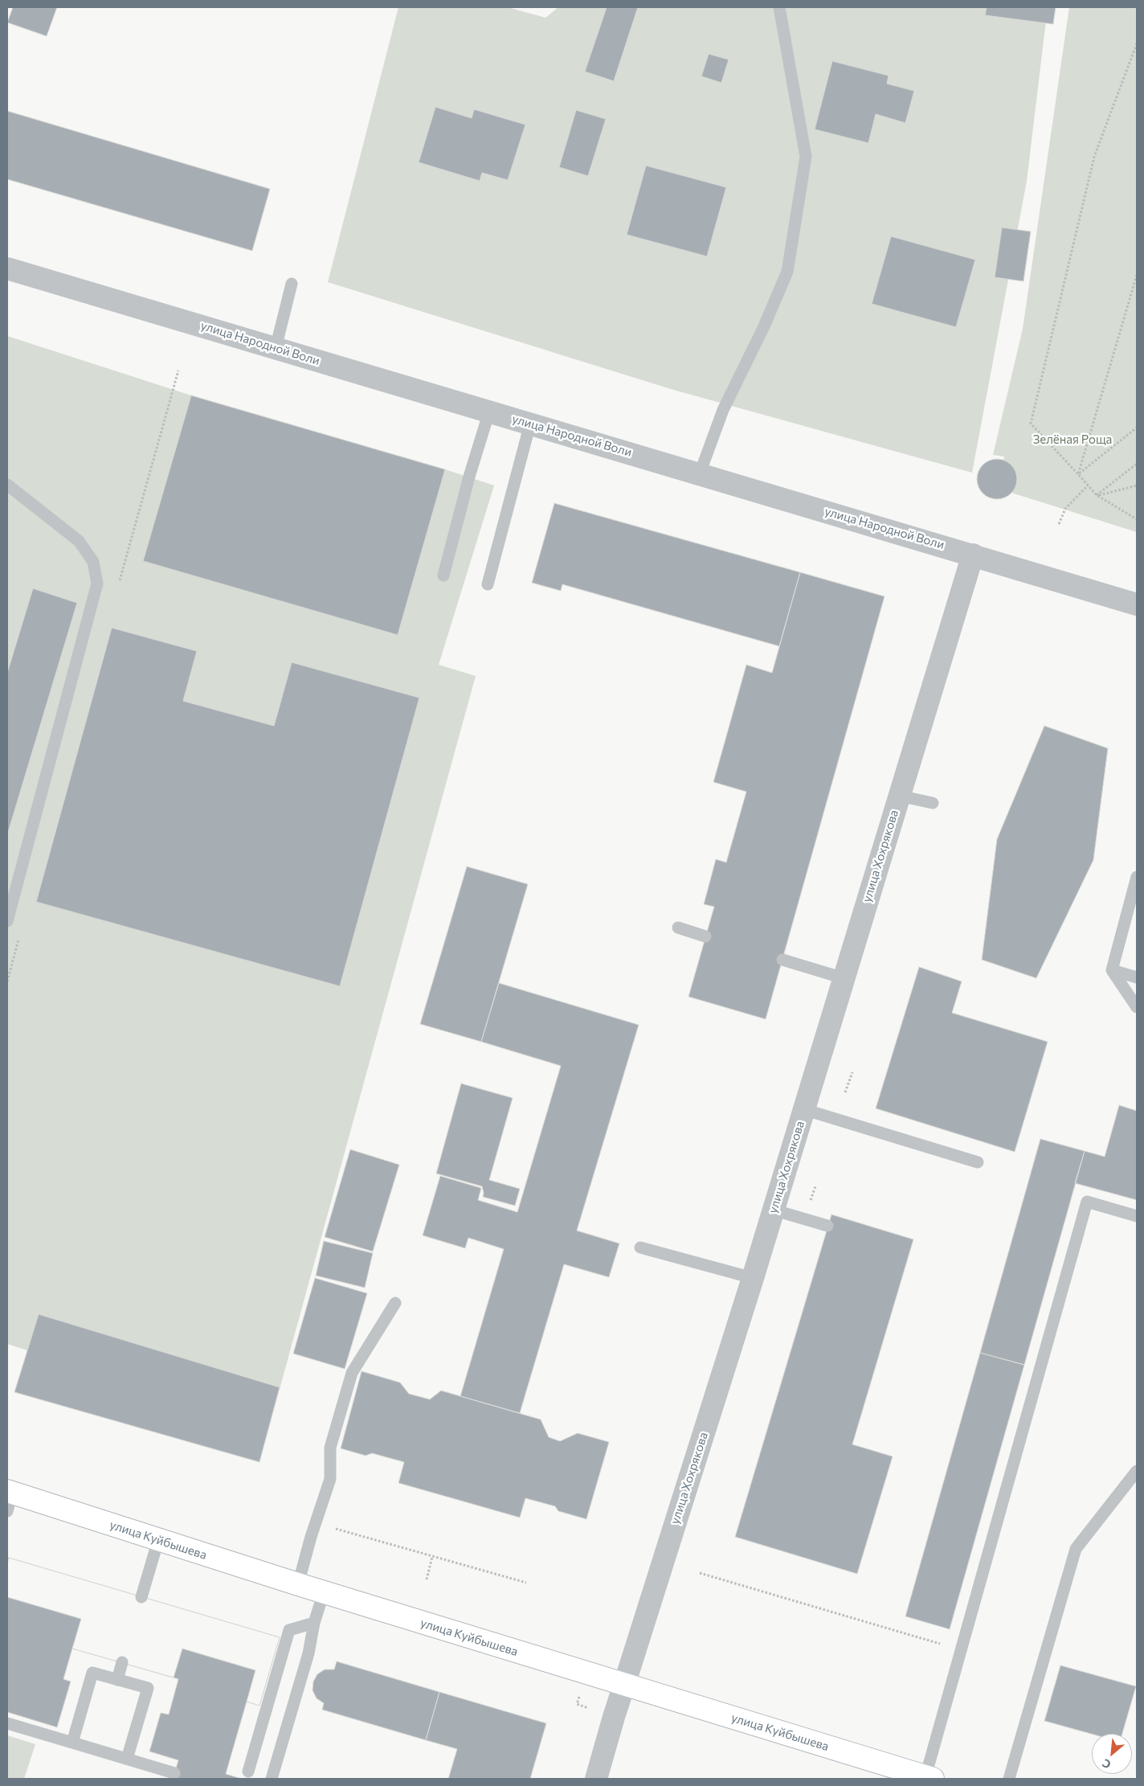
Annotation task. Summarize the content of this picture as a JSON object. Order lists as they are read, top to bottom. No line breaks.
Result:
{"streets":{"main road":["улица Куйбышева"],"street":["улица Народной Воли","улица Хохрякова"]},"crossings":[["улица Народной Воли","улица Хохрякова"],["улица Хохрякова","улица Куйбышева"]],"parks":["Зелёная Роща"],"north":"bottom left"}
